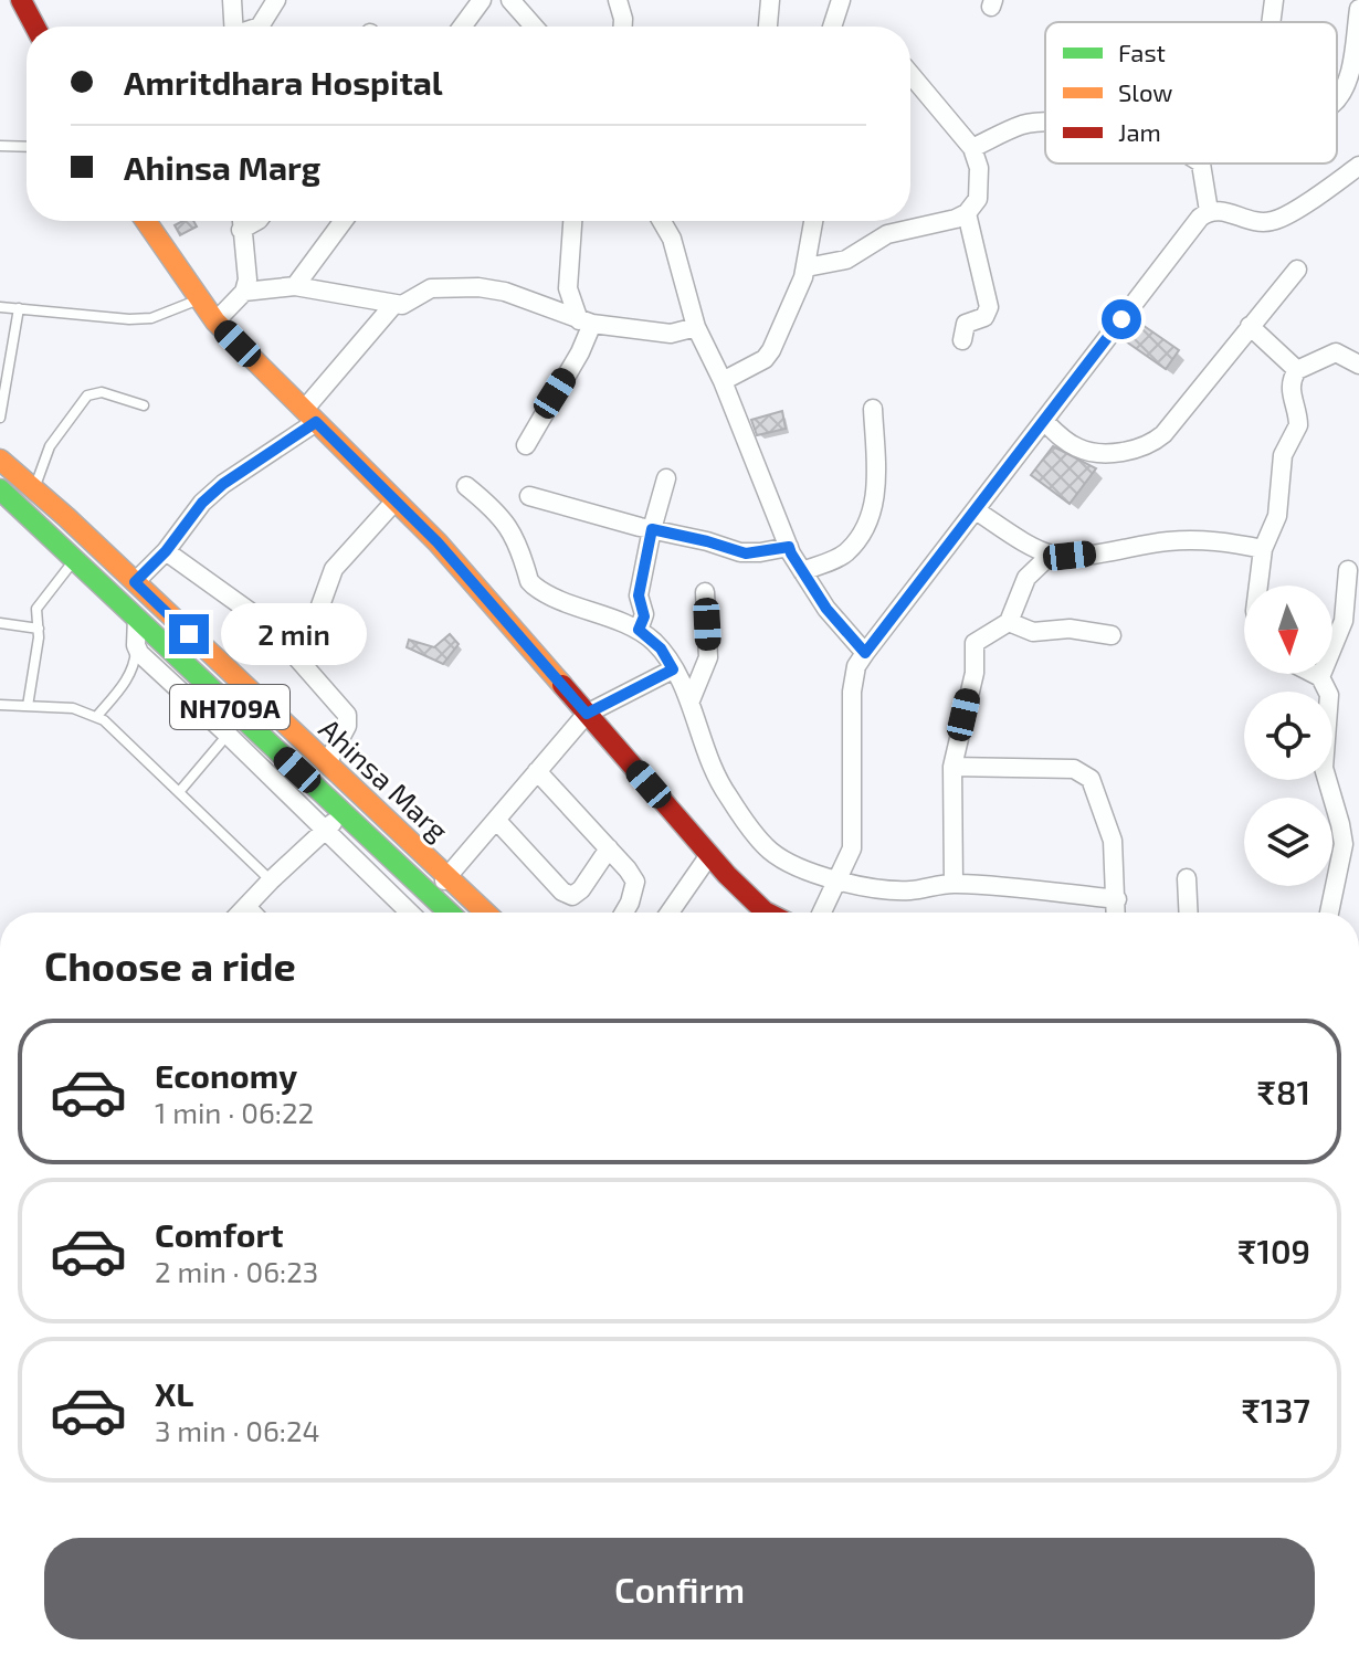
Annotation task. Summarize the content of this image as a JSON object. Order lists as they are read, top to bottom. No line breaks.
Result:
{"streets":{"main road":["NH709A","Ahinsa Marg"]},"legend":["Fast","Slow","Jam"],"north":"bottom","page":{"banner":["Amritdhara Hospital","Ahinsa Marg"],"bubble":"2 min","heading":"Choose a ride","list":[{"name":"Economy","note":"1 min · 06:22","value":"₹81"},{"name":"Comfort","note":"2 min · 06:23","value":"₹109"},{"name":"XL","note":"3 min · 06:24","value":"₹137"}],"buttons":"Confirm"}}
